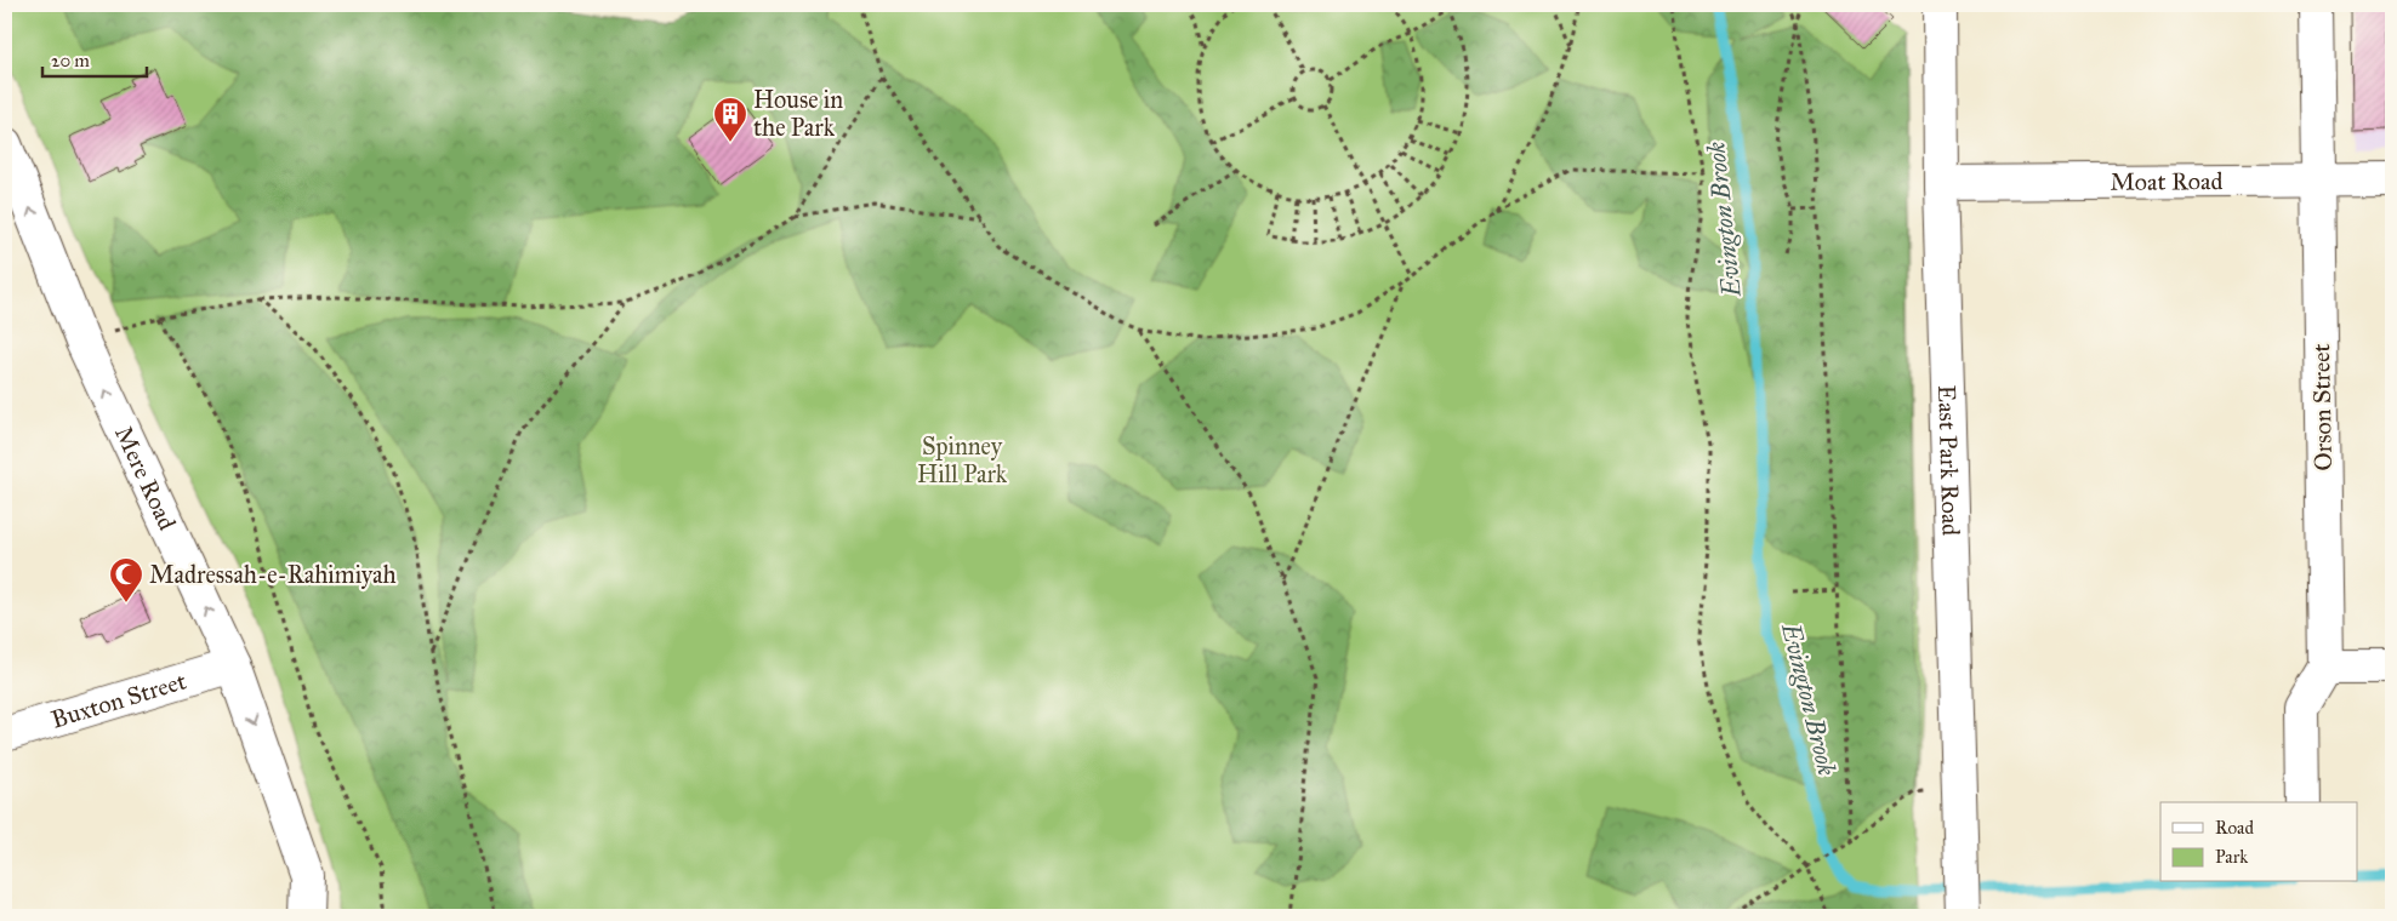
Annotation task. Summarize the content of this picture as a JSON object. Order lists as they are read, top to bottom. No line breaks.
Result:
{"streets":{"street":["Moat Road","Orson Street","East Park Road","Mere Road","Buxton Street"]},"crossings":[["Moat Road","Orson Street"],["Moat Road","East Park Road"],["Mere Road","Buxton Street"]],"water":["Evington Brook"],"parks":["Spinney Hill Park"],"places":{"building":["House in the Park"],"mosque":["Madressah-e-Rahimiyah"]},"legend":["Road","Park"],"scale_bar":"20 m"}
